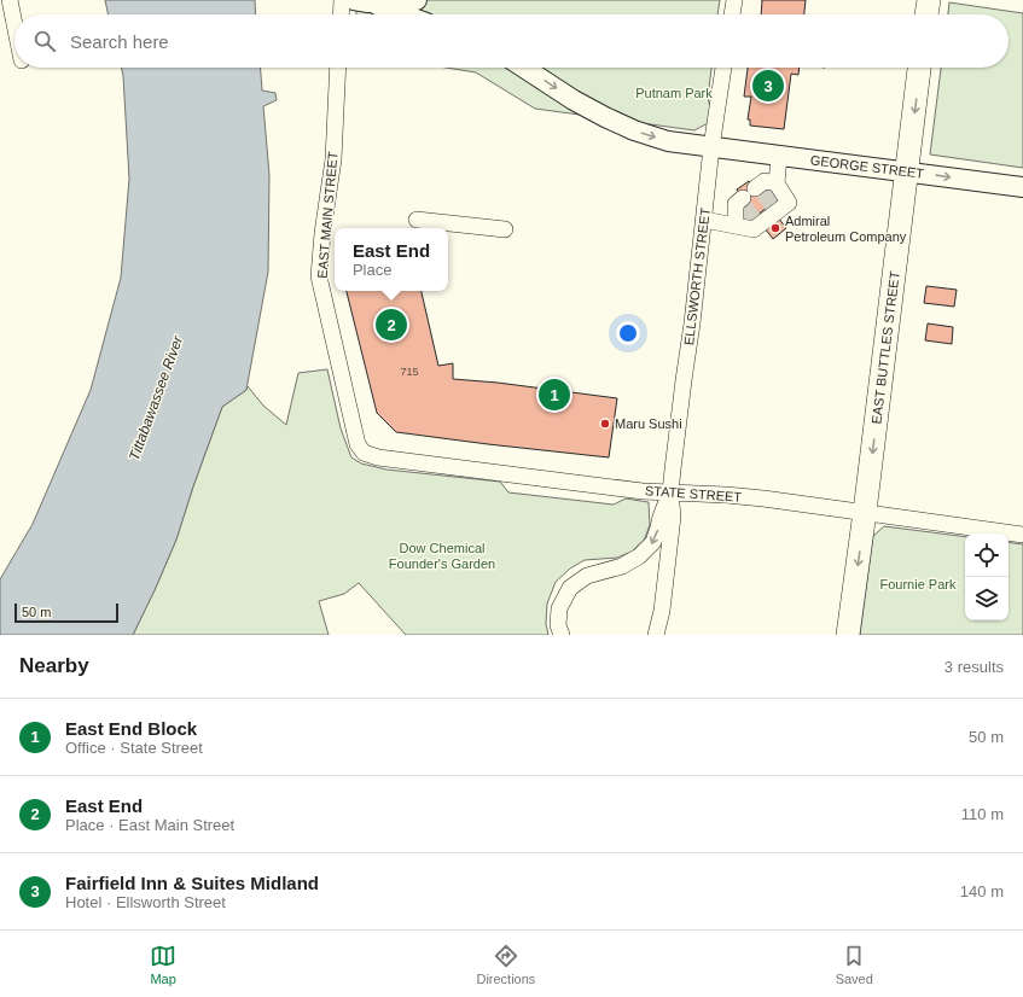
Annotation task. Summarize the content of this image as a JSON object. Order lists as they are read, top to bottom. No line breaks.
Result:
{"streets":{"highway":["EAST BUTTLES STREET"],"main road":["GEORGE STREET"],"street":["EAST MAIN STREET","ELLSWORTH STREET","STATE STREET"]},"crossings":[["GEORGE STREET","ELLSWORTH STREET"],["GEORGE STREET","EAST BUTTLES STREET"],["EAST MAIN STREET","STATE STREET"],["ELLSWORTH STREET","STATE STREET"],["EAST BUTTLES STREET","STATE STREET"]],"one_way":["GEORGE STREET","EAST BUTTLES STREET"],"water":["Tittabawassee River"],"parks":["Putnam Park","Dow Chemical Founder's Garden","Fournie Park"],"places":["Admiral Petroleum Company","Maru Sushi"],"house_numbers":["715"],"scale_bar":"50 m","page":{"search":"Search here","pins":["3","2","1"],"popup":["East End","Place"],"scale":"50 m","heading":["Nearby","3 results"],"list":[{"mark":"1","name":"East End Block","note":"Office · State Street","value":"50 m"},{"mark":"2","name":"East End","note":"Place · East Main Street","value":"110 m"},{"mark":"3","name":"Fairfield Inn & Suites Midland","note":"Hotel · Ellsworth Street","value":"140 m"}],"nav":["Map","Directions","Saved"]}}
